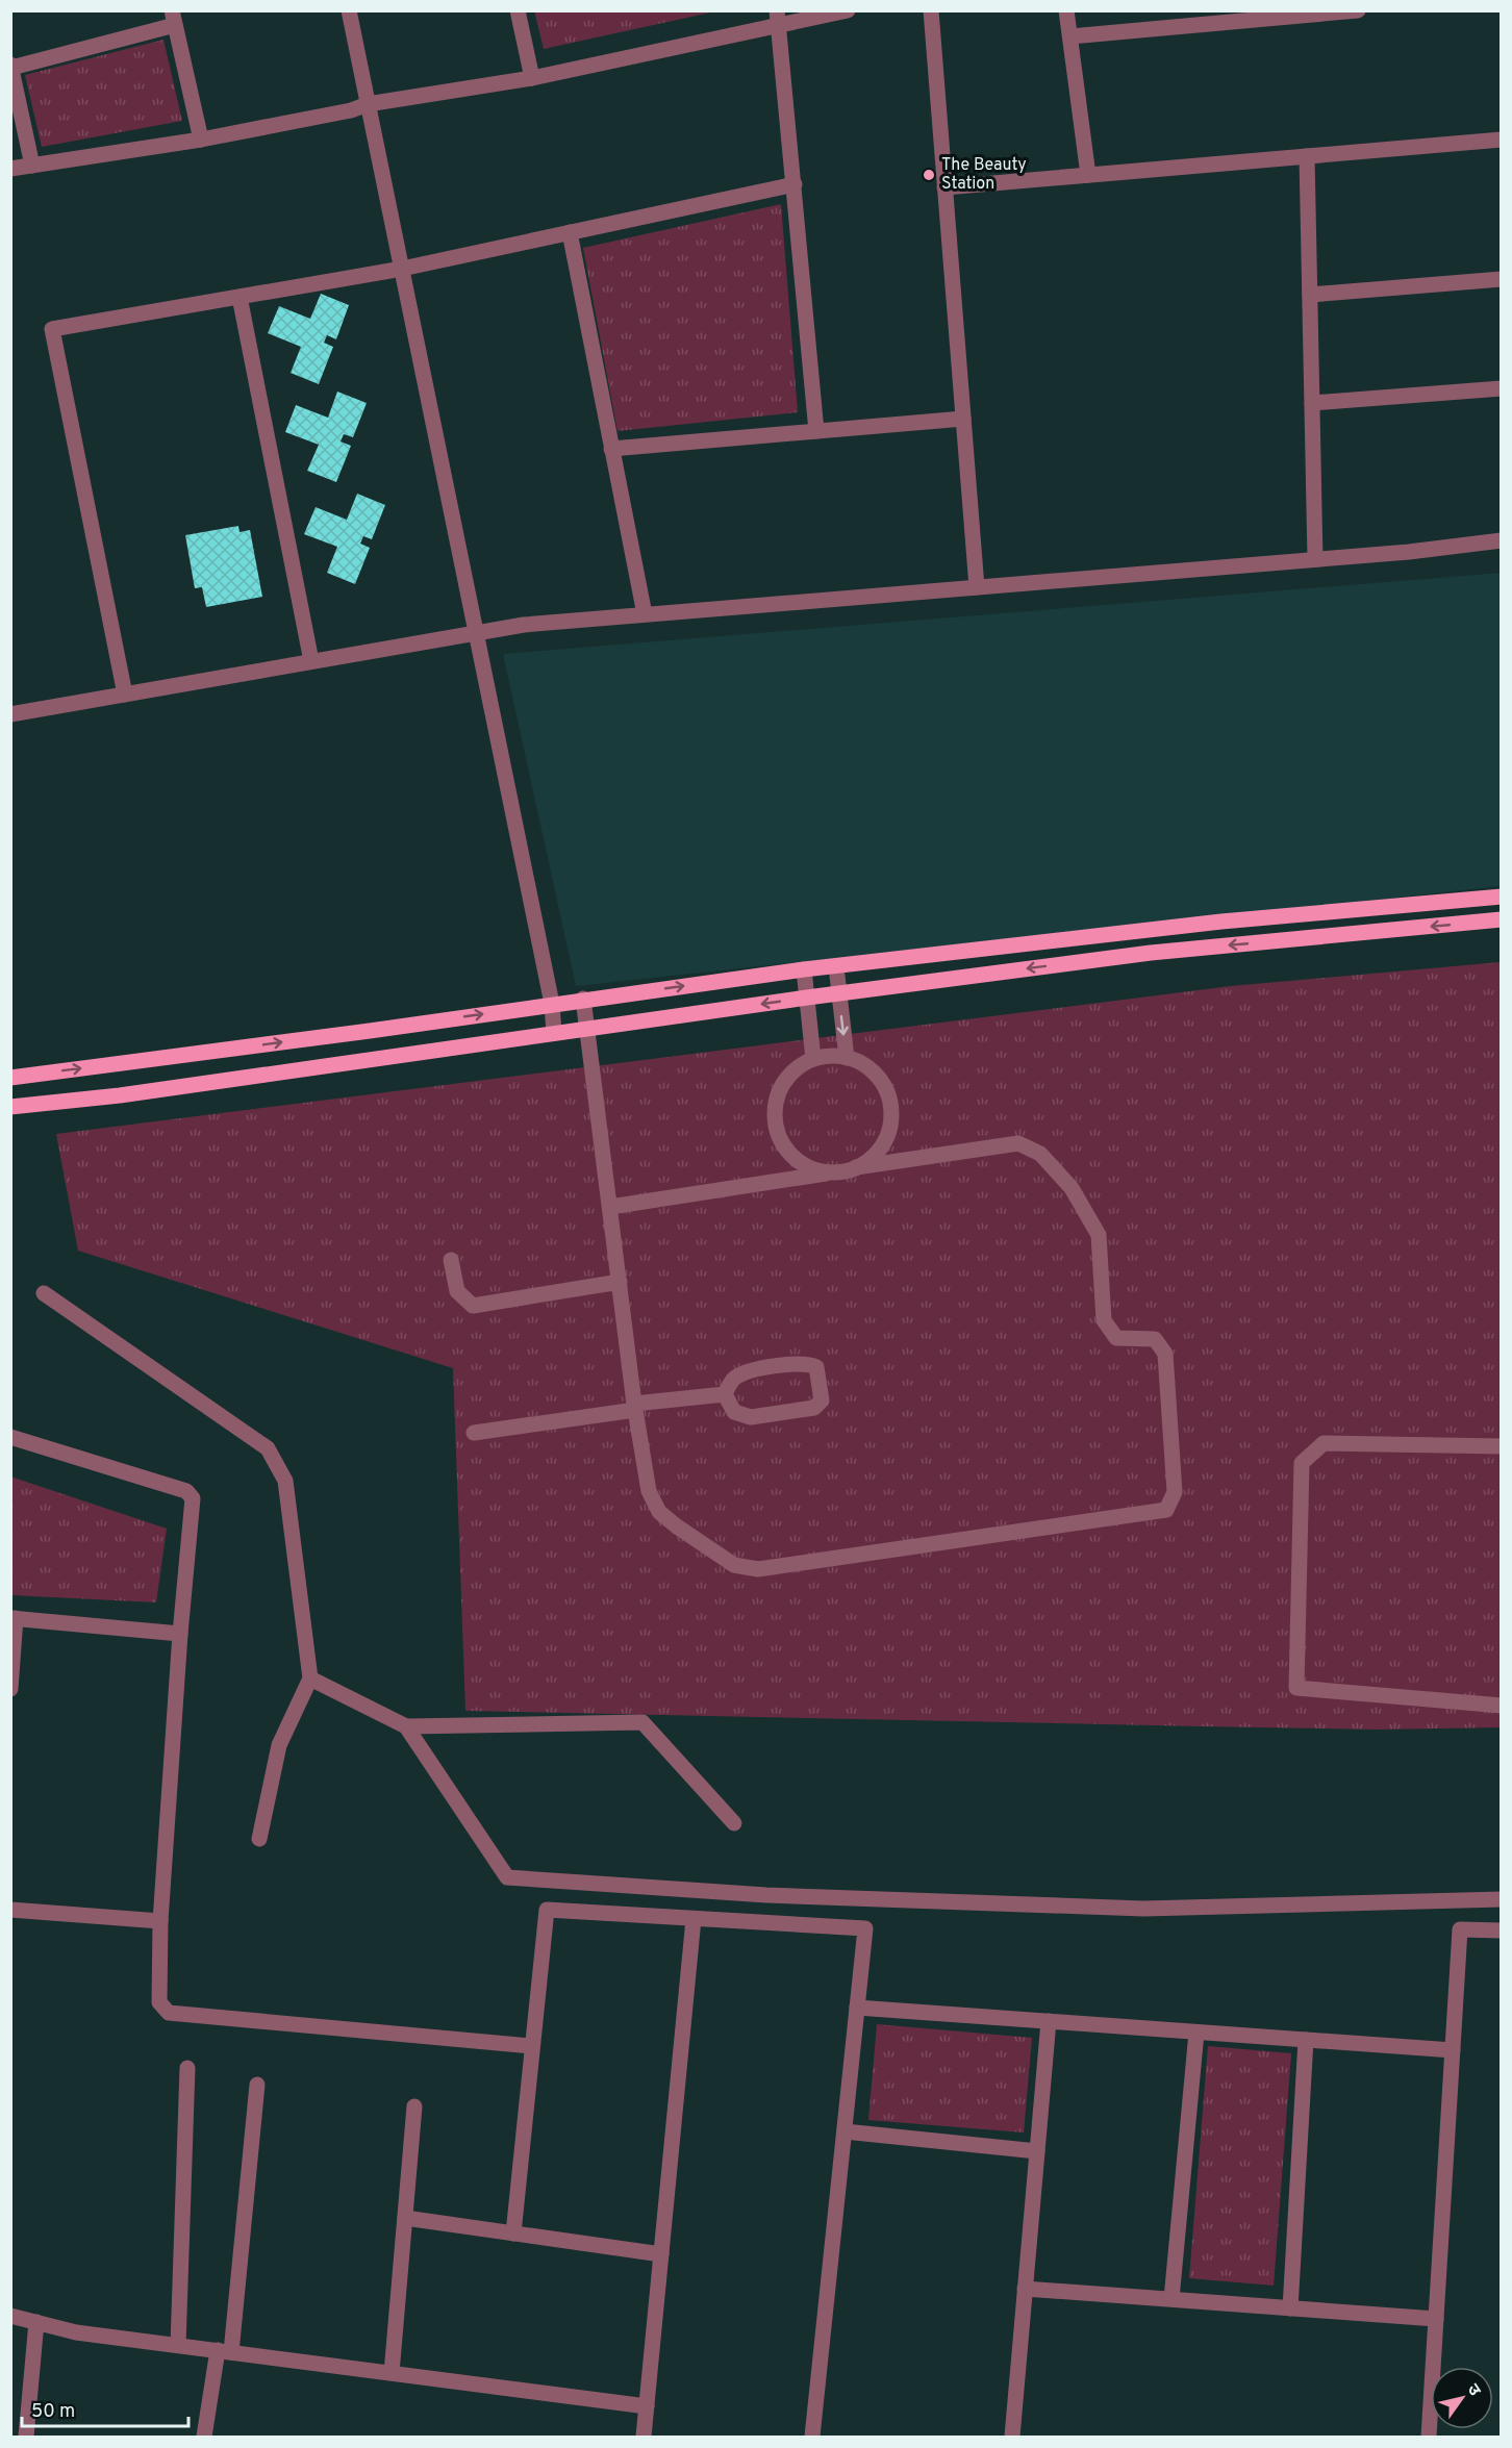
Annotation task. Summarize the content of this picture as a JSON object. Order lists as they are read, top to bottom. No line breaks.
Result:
{"places":["The Beauty Station"],"scale_bar":"50 m","north":"top right"}
